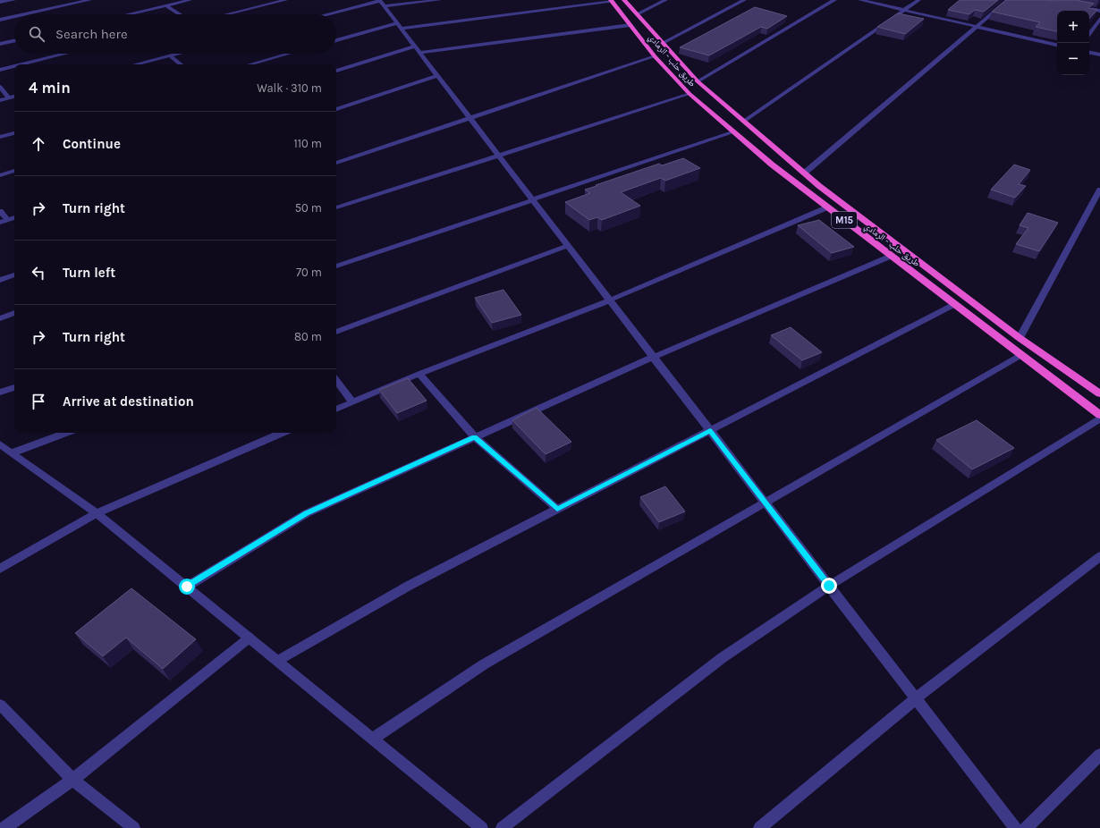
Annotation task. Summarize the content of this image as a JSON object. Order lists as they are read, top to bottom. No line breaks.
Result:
{"streets":{"highway":["طريق حلب - الرمادي","M15"]},"page":{"map_buttons":["+","−"],"search":"Search here","heading":["4 min","Walk · 310 m"],"list":[["Continue","110 m"],["Turn right","50 m"],["Turn left","70 m"],["Turn right","80 m"],"Arrive at destination"]}}
